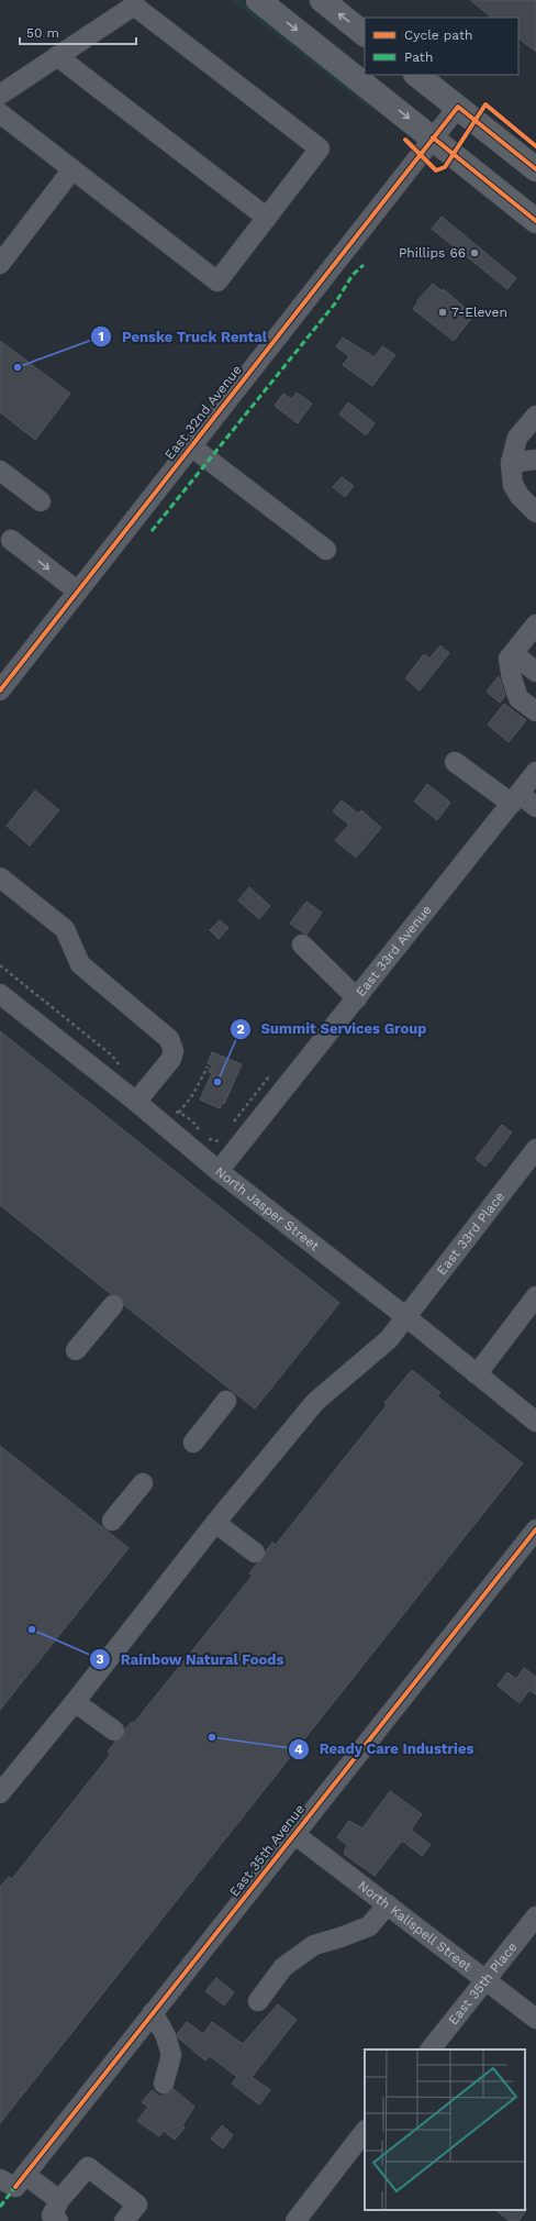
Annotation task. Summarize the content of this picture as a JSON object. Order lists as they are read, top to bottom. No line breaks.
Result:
{"streets":{"street":["East 32nd Avenue","East 33rd Avenue","North Jasper Street","East 33rd Place","East 35th Avenue","North Kalispell Street","East 35th Place"]},"crossings":[["East 33rd Avenue","North Jasper Street"],["North Jasper Street","East 33rd Place"],["East 35th Avenue","North Kalispell Street"],["North Kalispell Street","East 35th Place"]],"places":["Phillips 66","7-Eleven","Penske Truck Rental","Summit Services Group","Rainbow Natural Foods","Ready Care Industries"],"legend":["Cycle path","Path"],"scale_bar":"50 m"}
